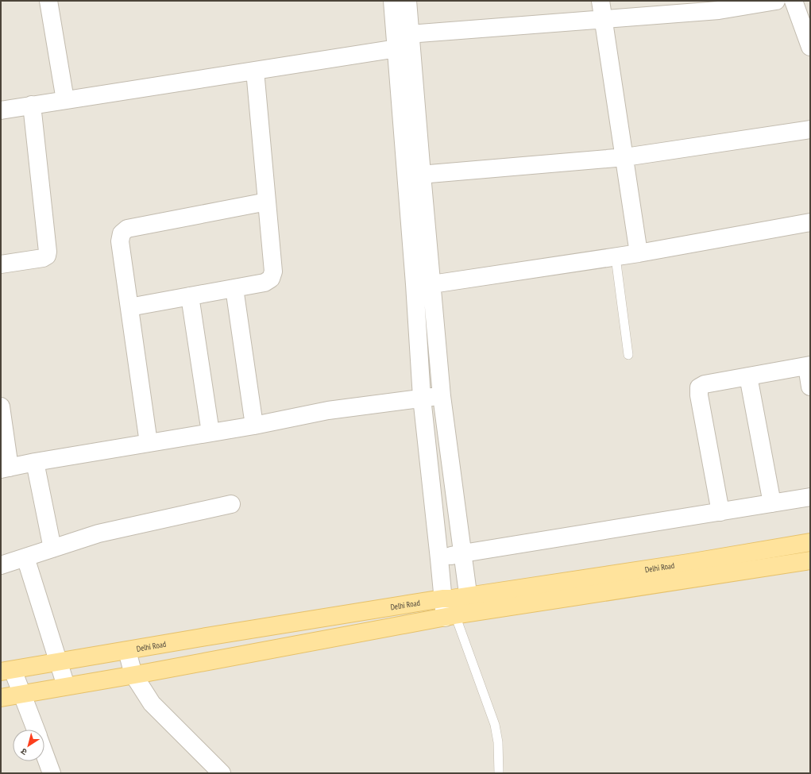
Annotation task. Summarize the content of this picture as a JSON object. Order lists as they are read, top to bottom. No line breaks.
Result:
{"streets":{"main road":["Delhi Road"]},"north":"bottom left"}
